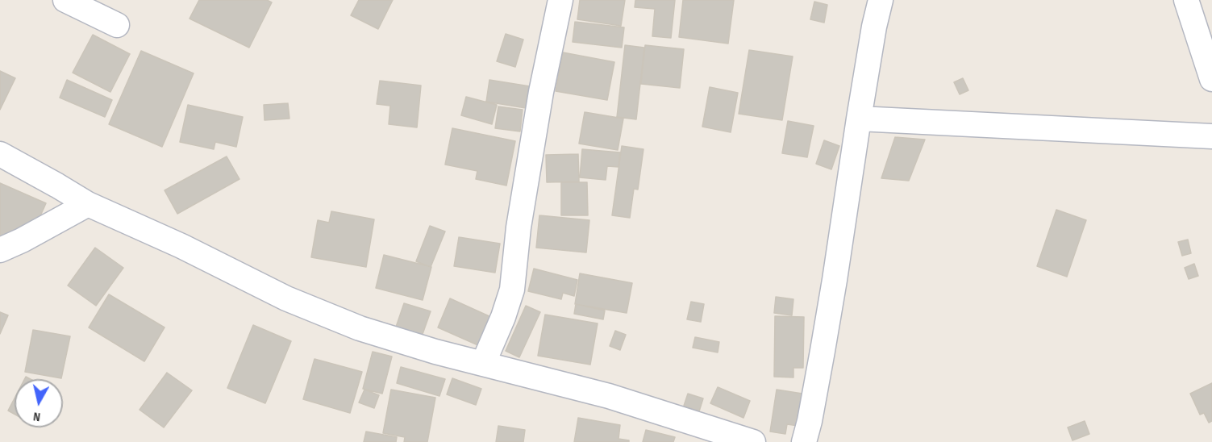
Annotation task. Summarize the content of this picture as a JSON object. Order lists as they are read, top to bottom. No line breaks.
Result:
{"north":"bottom"}
